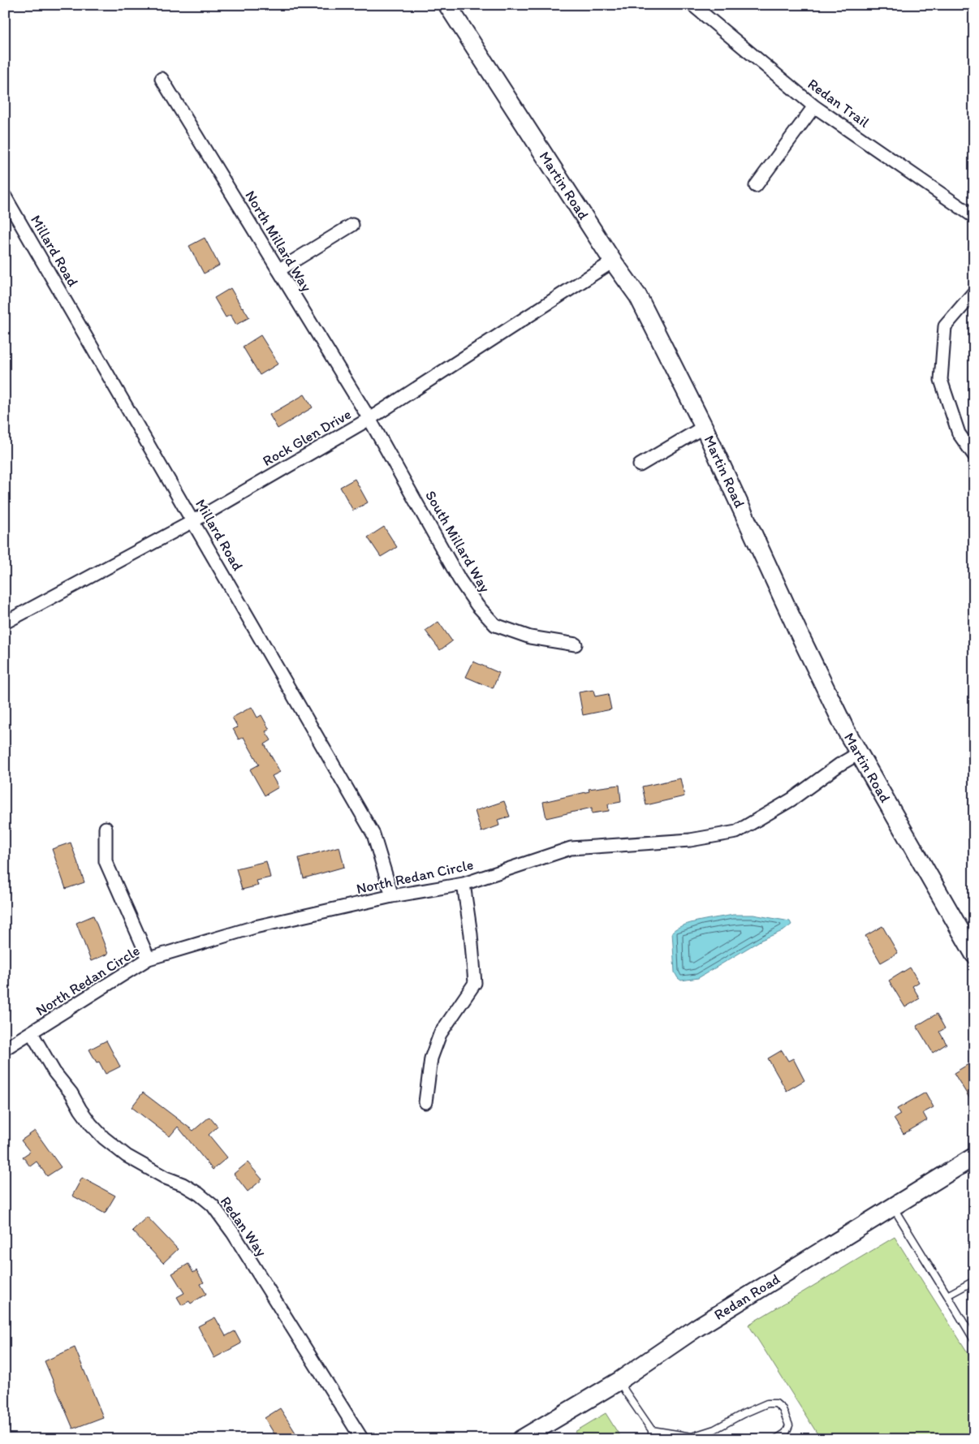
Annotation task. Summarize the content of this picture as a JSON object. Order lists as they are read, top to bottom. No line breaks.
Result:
{"streets":{"street":["Redan Trail","Martin Road","North Millard Way","Millard Road","Rock Glen Drive","South Millard Way","North Redan Circle","Redan Way","Redan Road"]},"crossings":[["Martin Road","Rock Glen Drive"],["Martin Road","North Redan Circle"],["North Millard Way","Rock Glen Drive"],["North Millard Way","South Millard Way"],["Millard Road","Rock Glen Drive"],["Millard Road","North Redan Circle"],["Rock Glen Drive","South Millard Way"],["North Redan Circle","Redan Way"]]}
